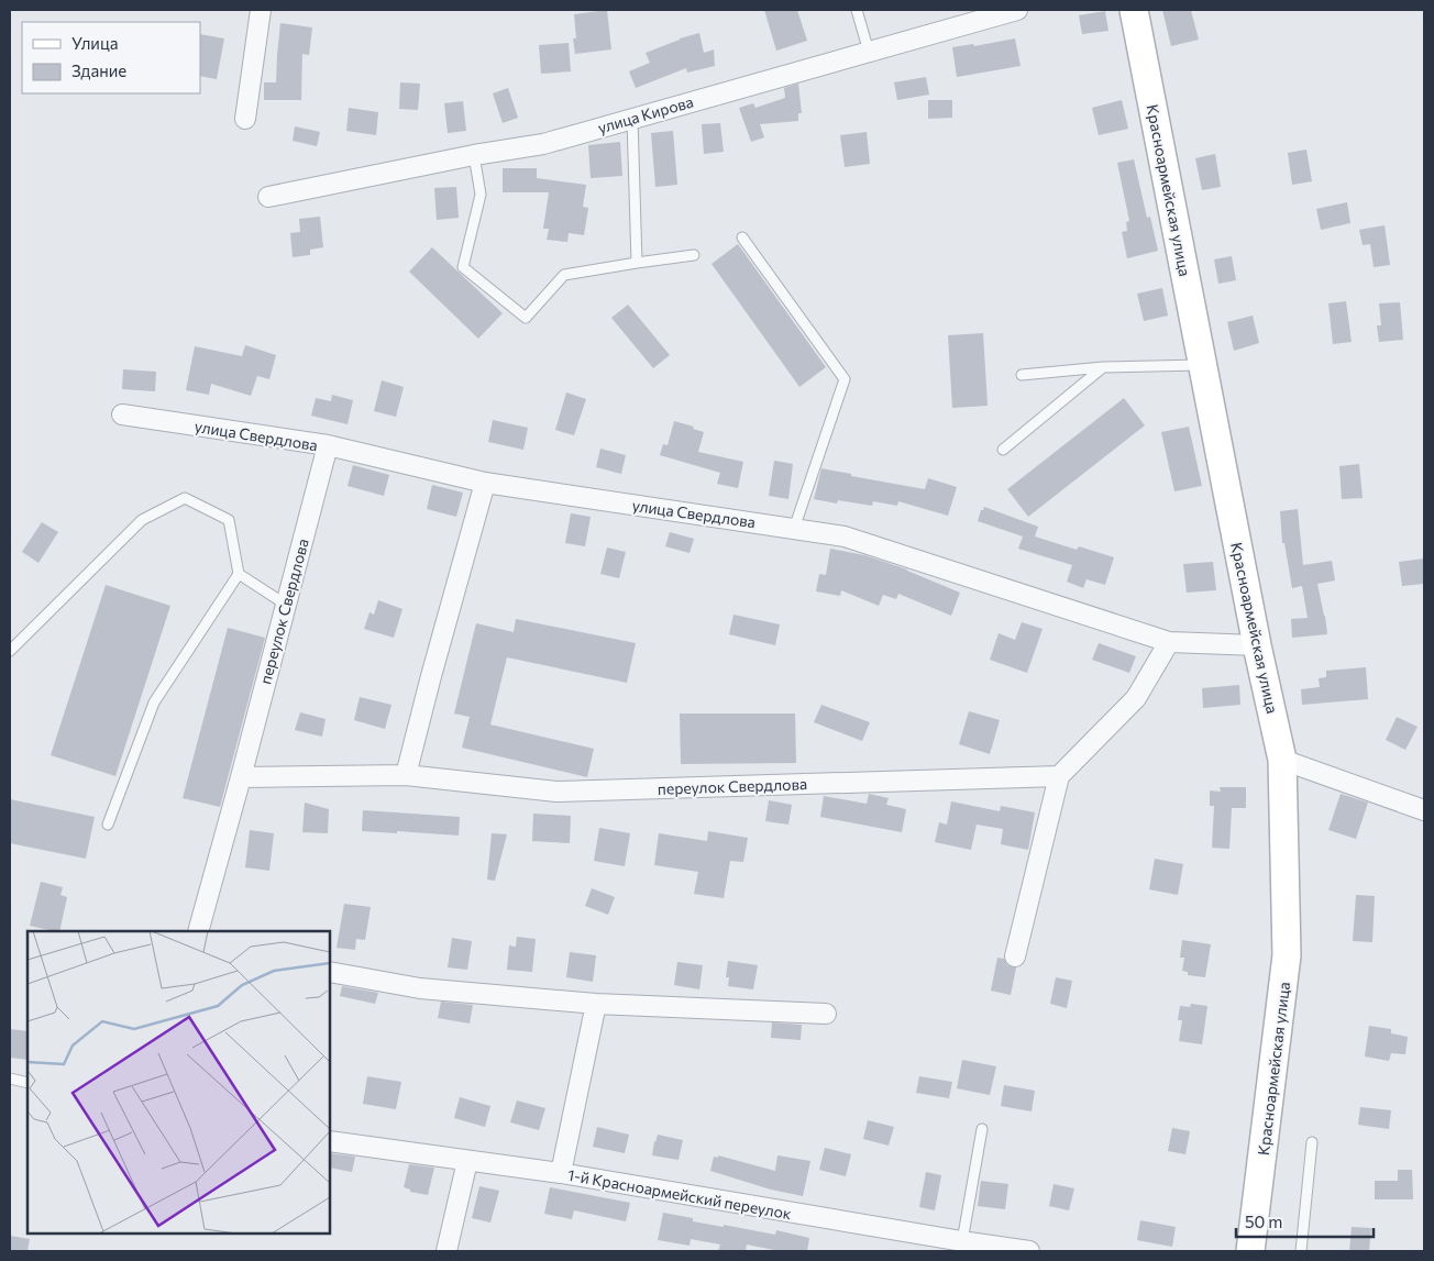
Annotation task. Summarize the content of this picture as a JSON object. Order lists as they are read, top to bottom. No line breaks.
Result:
{"streets":{"main road":["Красноармейская улица"],"street":["улица Кирова","улица Свердлова","переулок Свердлова","1-й Красноармейский переулок"]},"crossings":[["Красноармейская улица","улица Свердлова"],["улица Свердлова","переулок Свердлова"]],"legend":["Улица","Здание"],"scale_bar":"50 m"}
